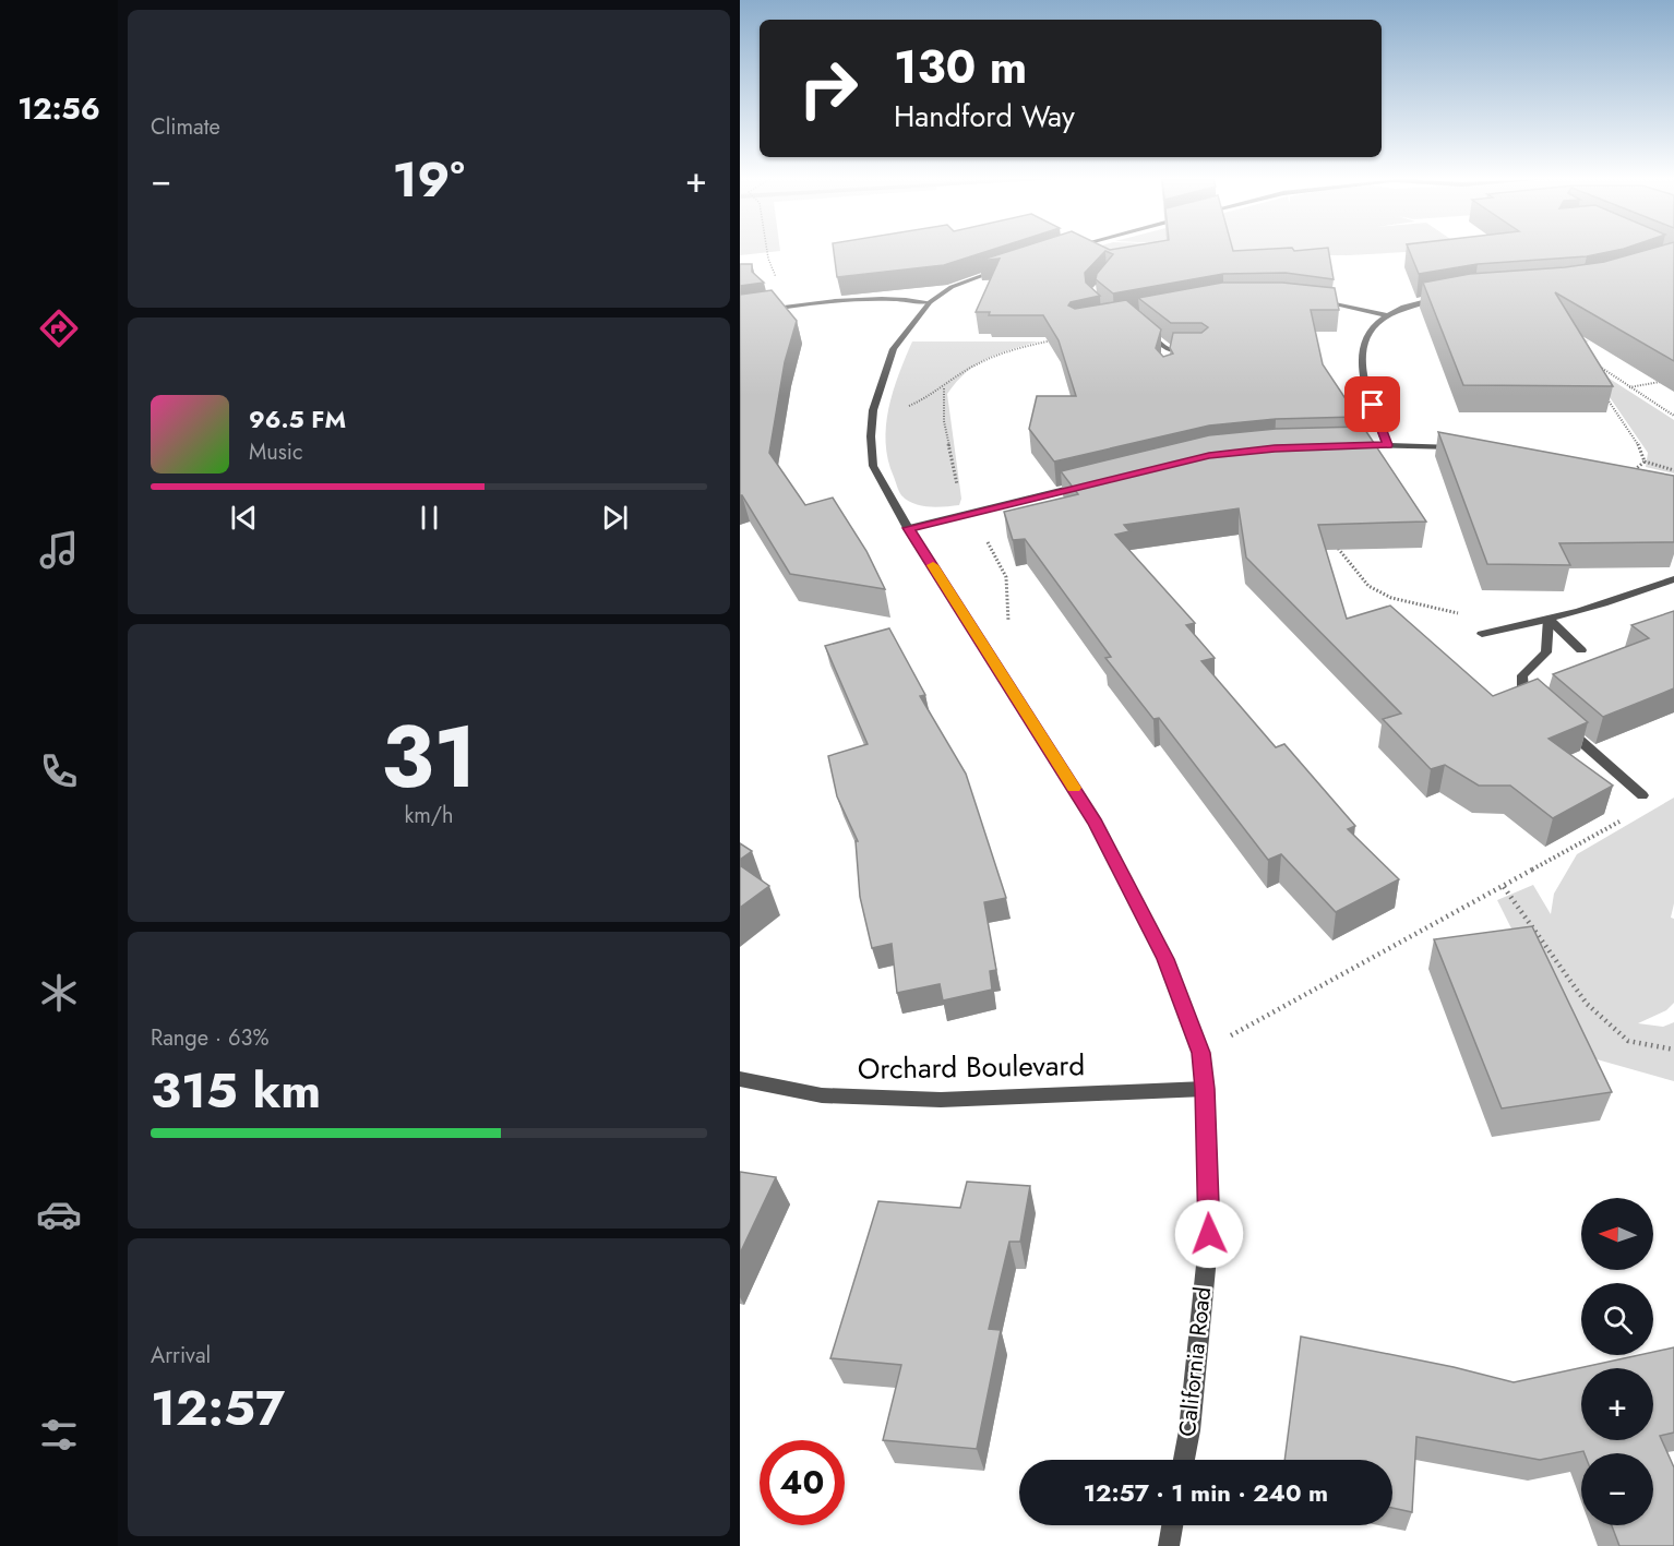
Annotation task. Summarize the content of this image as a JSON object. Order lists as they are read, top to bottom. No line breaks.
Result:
{"streets":{"street":["Orchard Boulevard","California Road"]},"crossings":[["Orchard Boulevard","California Road"]],"north":"left","page":{"tabs":"12:56","tile":["Climate",["31","km/h"],["Range · 63%","315 km"],["Arrival","12:57"]],"turn":["130 m","Handford Way"],"heat":["−","19°","+"],"song":["96.5 FM","Music"],"map_buttons":["+","−"],"limit":"40","trip":"12:57 · 1 min · 240 m"}}
